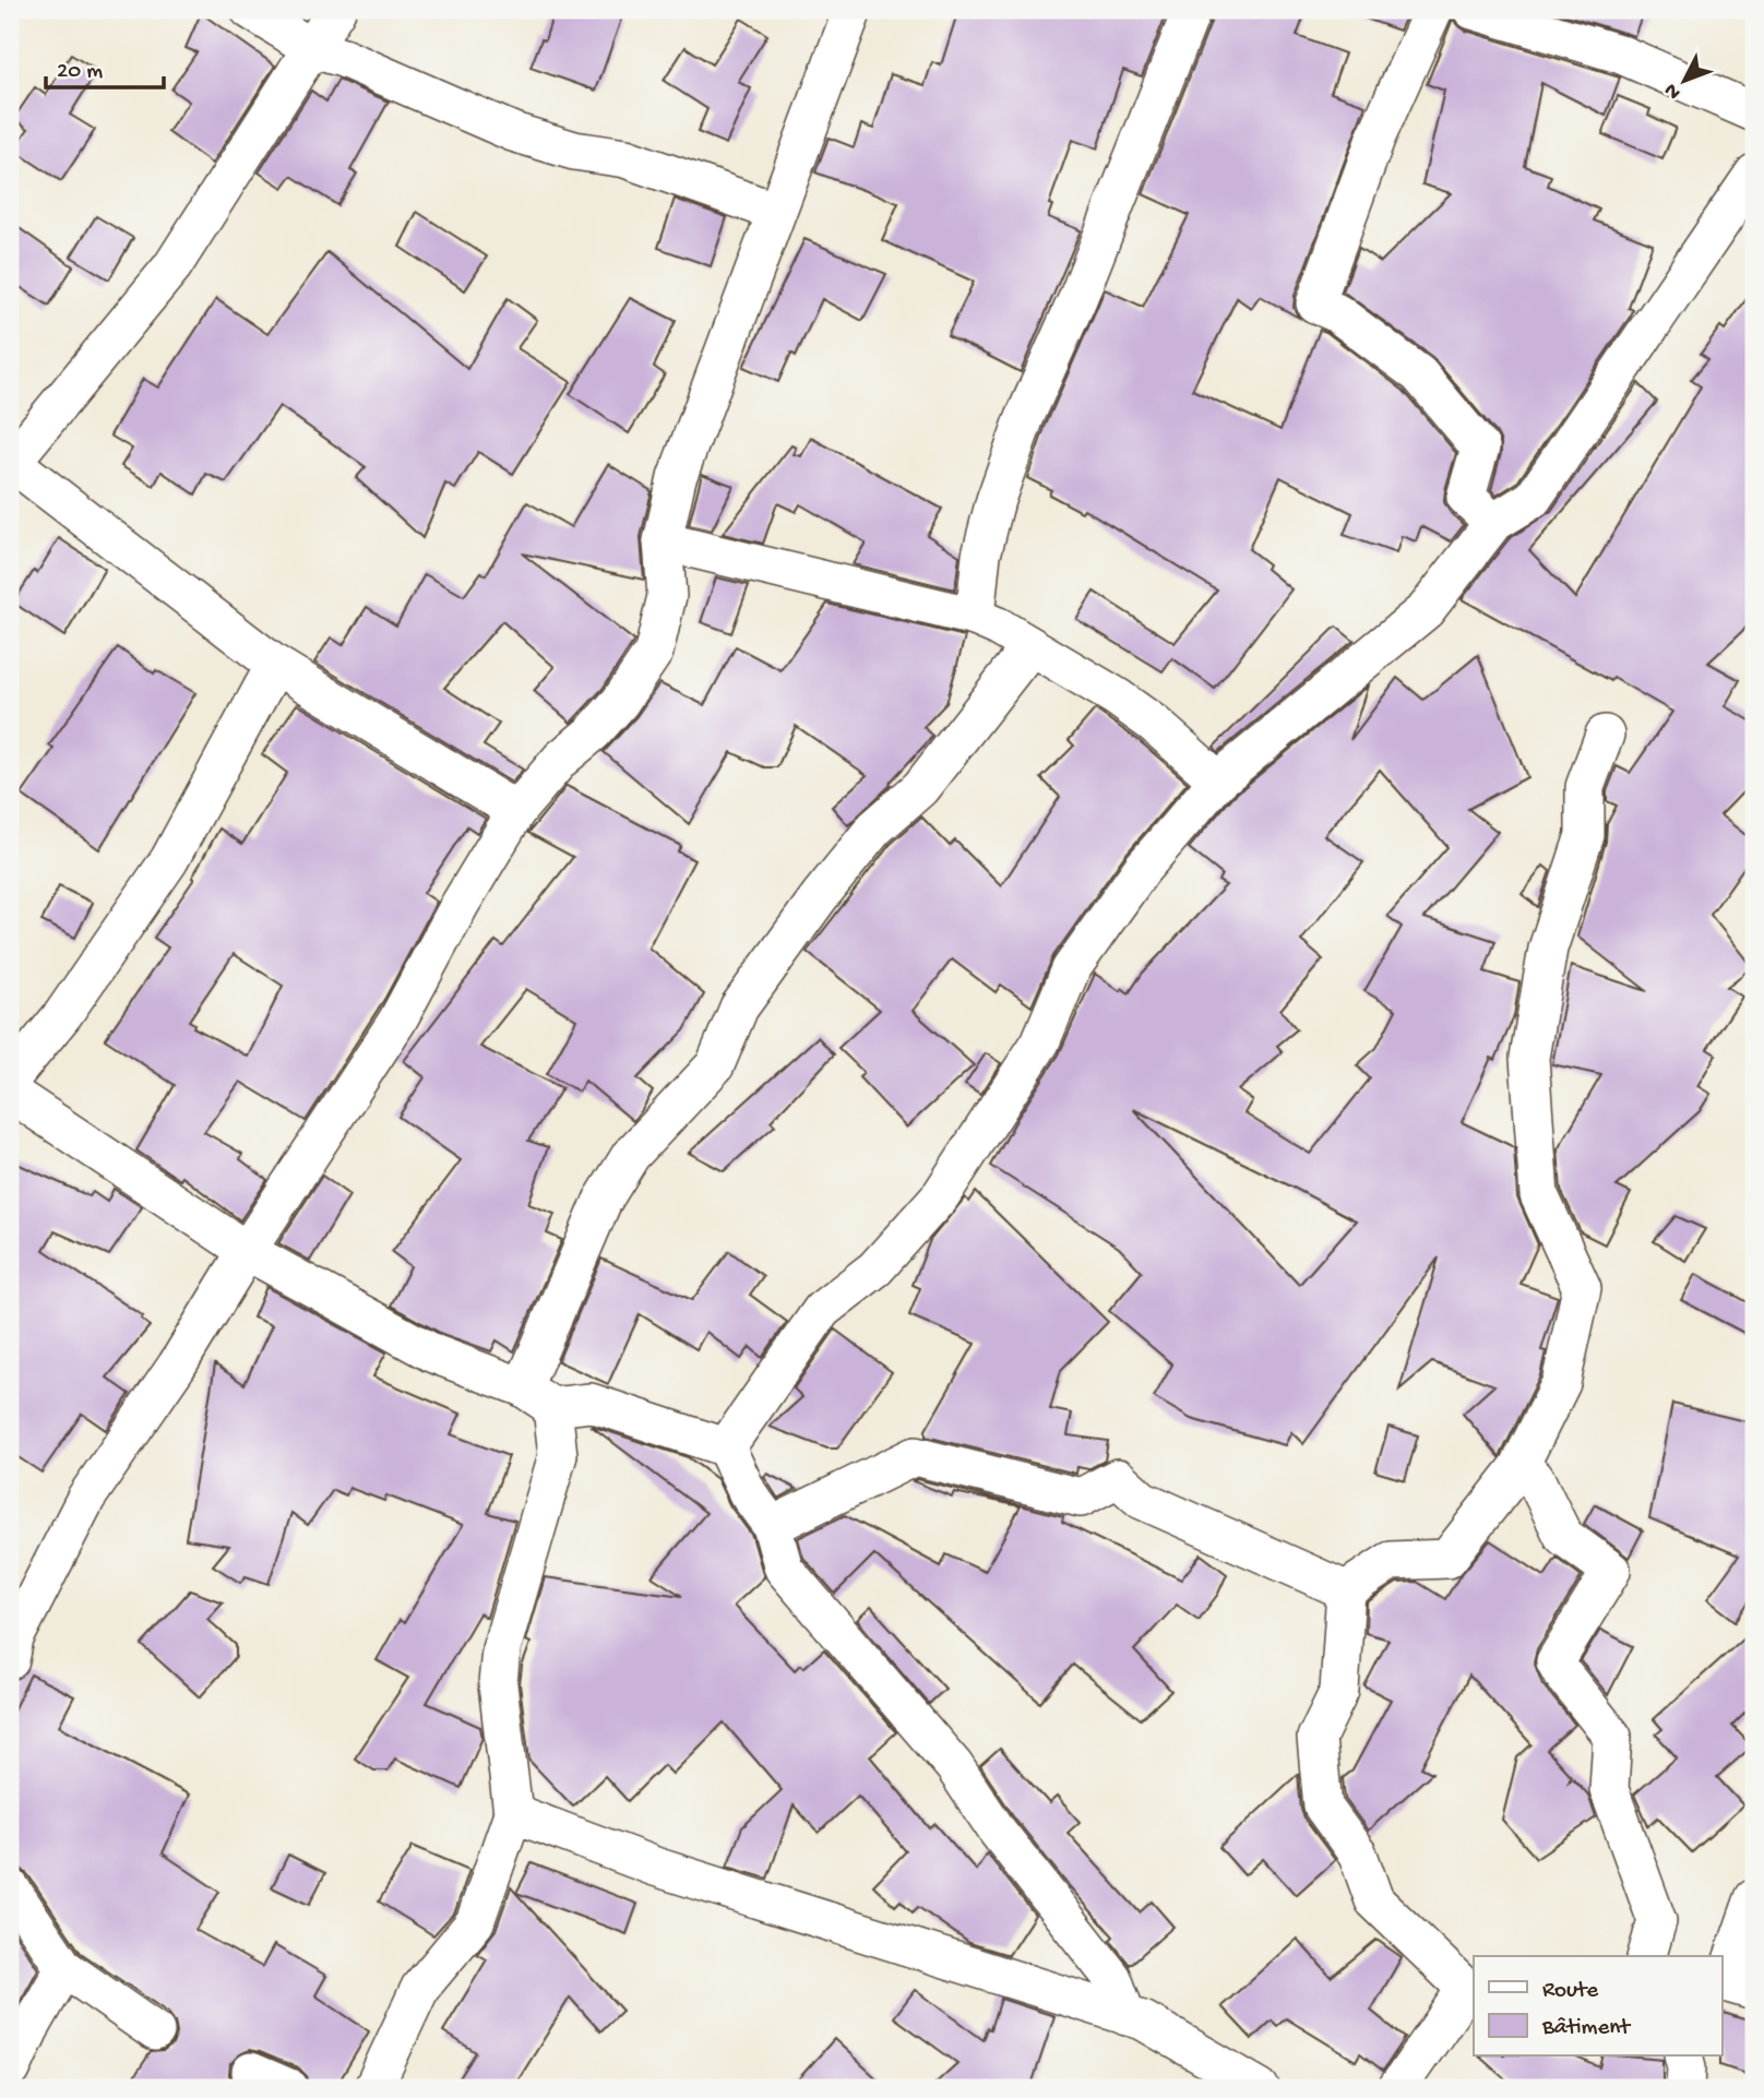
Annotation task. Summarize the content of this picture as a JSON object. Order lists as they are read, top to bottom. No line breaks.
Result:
{"legend":["Route","Bâtiment"],"scale_bar":"20 m","north":"bottom left"}
